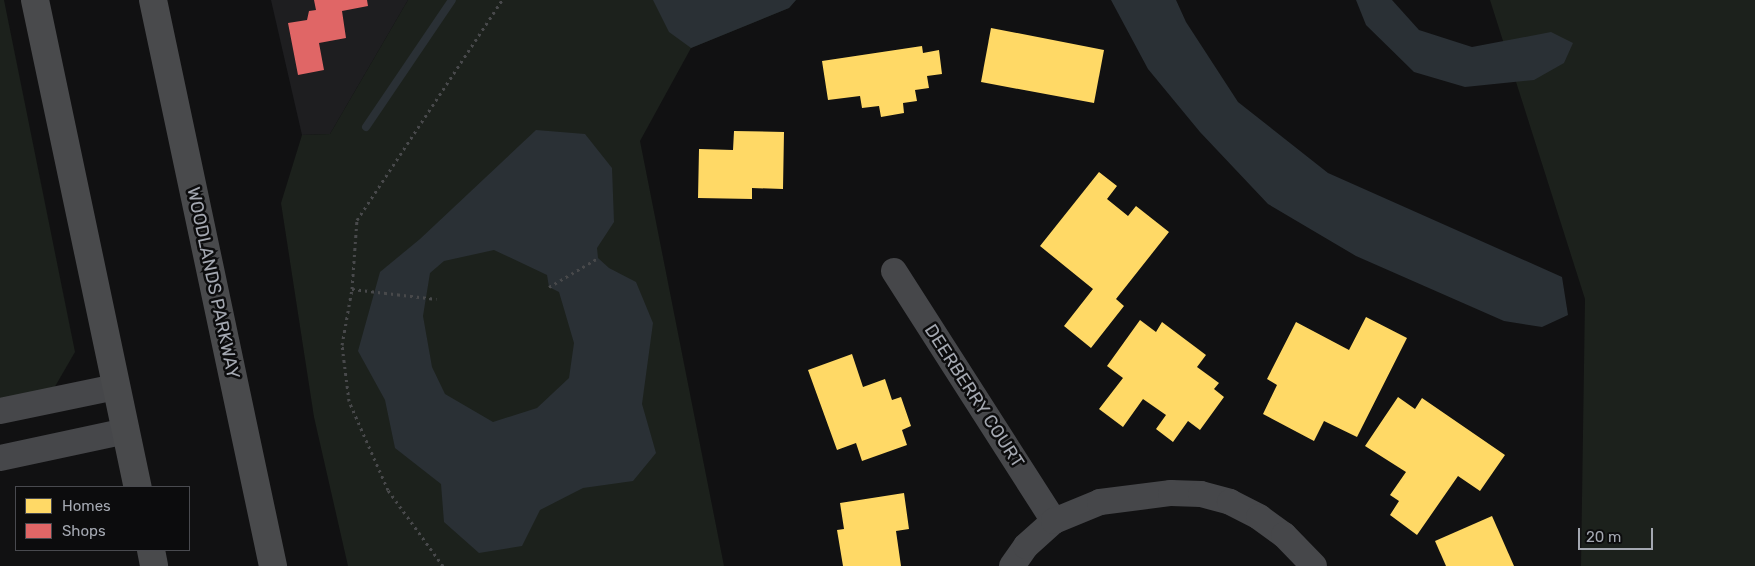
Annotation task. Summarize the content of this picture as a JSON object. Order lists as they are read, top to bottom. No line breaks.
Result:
{"streets":{"main road":["WOODLANDS PARKWAY"],"street":["DEERBERRY COURT"]},"legend":["Homes","Shops"],"scale_bar":"20 m"}
